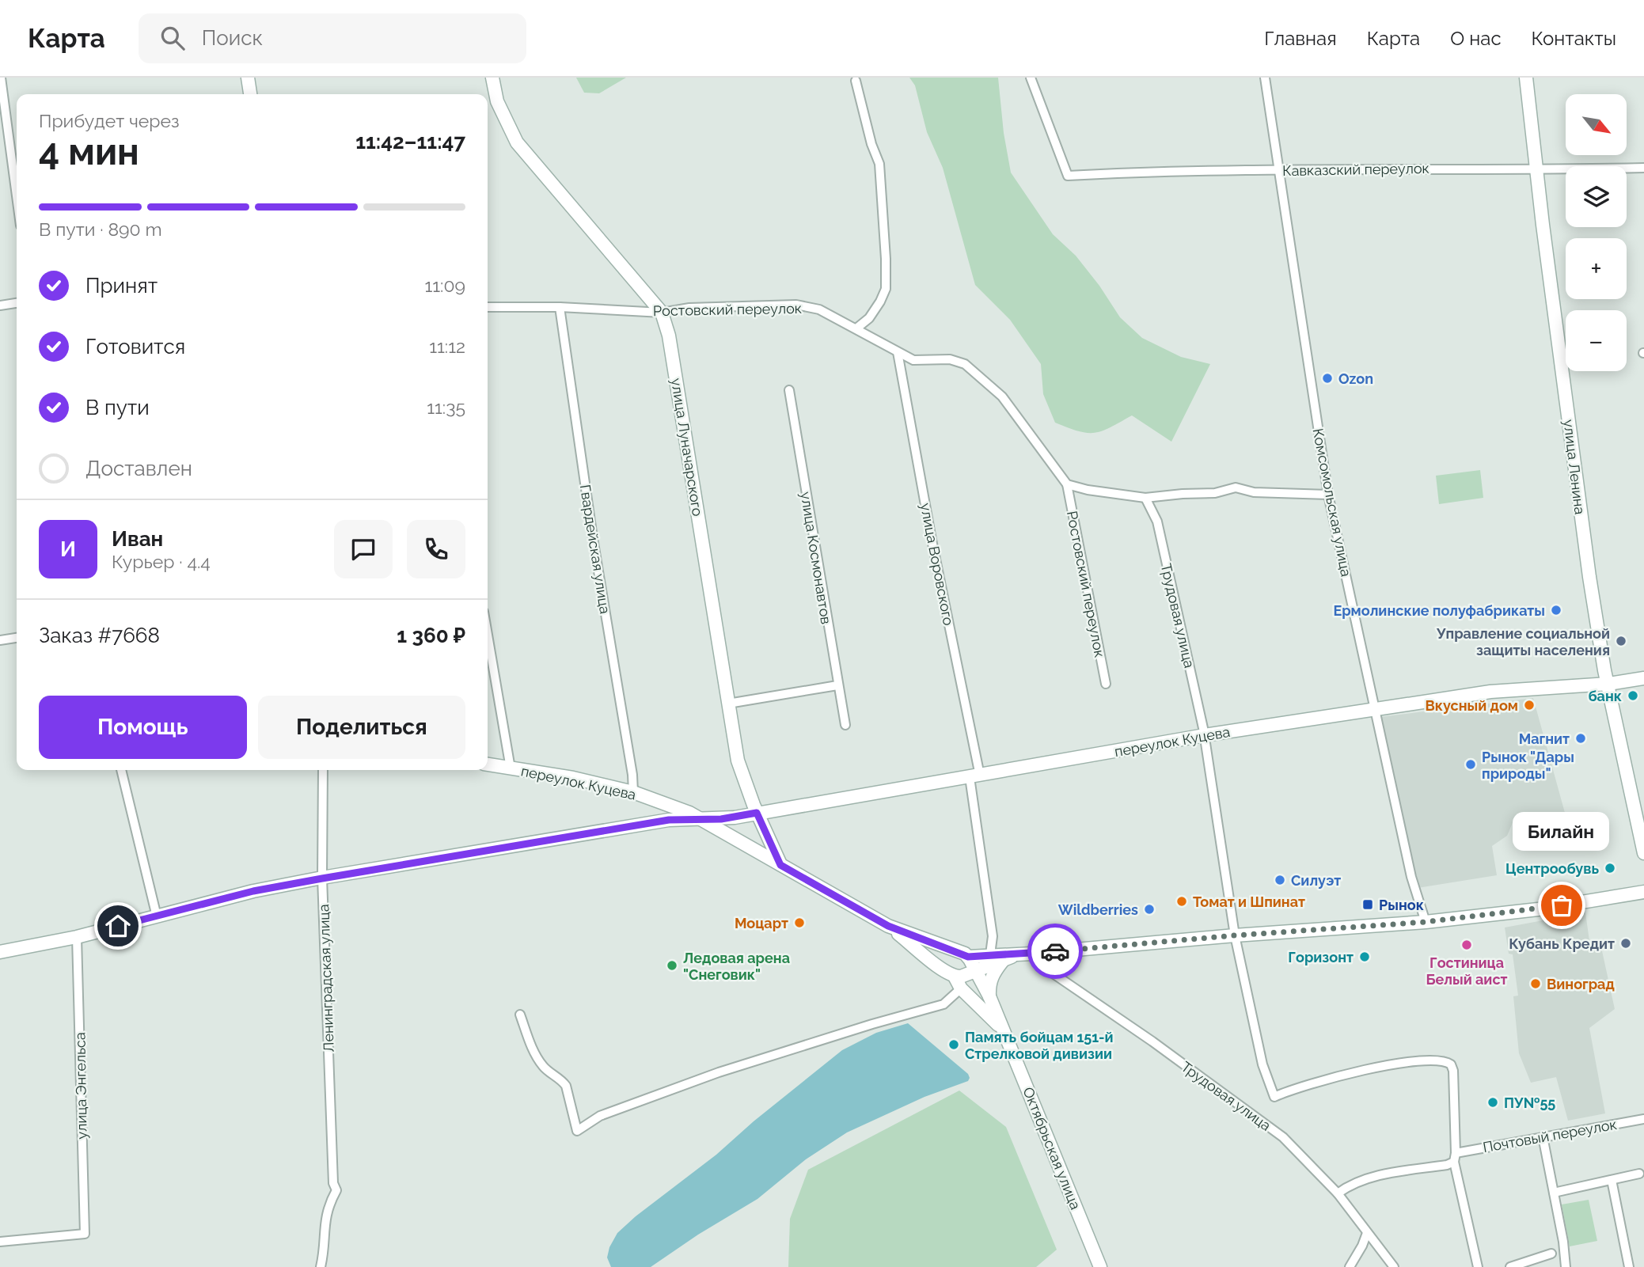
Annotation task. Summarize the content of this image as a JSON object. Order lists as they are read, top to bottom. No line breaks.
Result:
{"streets":{"street":["Кавказский переулок","Ростовский переулок","улица Луначарского","улица Ленина","Комсомольская улица","Гвардейская улица","улица Космонавтов","улица Воровского","Трудовая улица","переулок Куцева","Ленинградская улица","улица Энгельса","Почтовый переулок","Октябрьская улица"]},"crossings":[["Кавказский переулок","улица Ленина"],["Кавказский переулок","Комсомольская улица"],["Ростовский переулок","улица Луначарского"],["Ростовский переулок","Комсомольская улица"],["Ростовский переулок","Гвардейская улица"],["Ростовский переулок","улица Воровского"],["Ростовский переулок","Трудовая улица"],["улица Луначарского","переулок Куцева"],["улица Ленина","переулок Куцева"],["Комсомольская улица","переулок Куцева"],["Гвардейская улица","переулок Куцева"],["улица Воровского","переулок Куцева"],["Трудовая улица","переулок Куцева"],["Трудовая улица","Почтовый переулок"],["переулок Куцева","Ленинградская улица"],["переулок Куцева","улица Энгельса"]],"places":{"other":["Ozon","Ермолинские полуфабрикаты","Управление социальной защиты населения","банк","Вкусный дом","Магнит","Рынок \"Дары природы\"","Центрообувь","Силуэт","Томат и Шпинат","Билайн","Wildberries","Моцарт","Кубань Кредит","Гостиница Белый аист","Горизонт","Ледовая арена \"Снеговик\"","Виноград","Память бойцам 151-й Стрелковой дивизии","ПУ№55"],"transit":["Рынок"]},"north":"bottom right","page":{"header":"Карта","search":"Поиск","nav":["Главная","Карта","О нас","Контакты"],"map_buttons":["+","−"],"heading":["4 мин","Прибудет через","11:42–11:47"],"panel":["Иван","Курьер · 4.4","Заказ #7668","1 360 ₽"],"bar":"В пути · 890 m","list":[["Принят","11:09"],["Готовится","11:12"],["В пути","11:35"],"Доставлен"],"round":"И","buttons":["Помощь","Поделиться"],"bubble":"Билайн"}}
